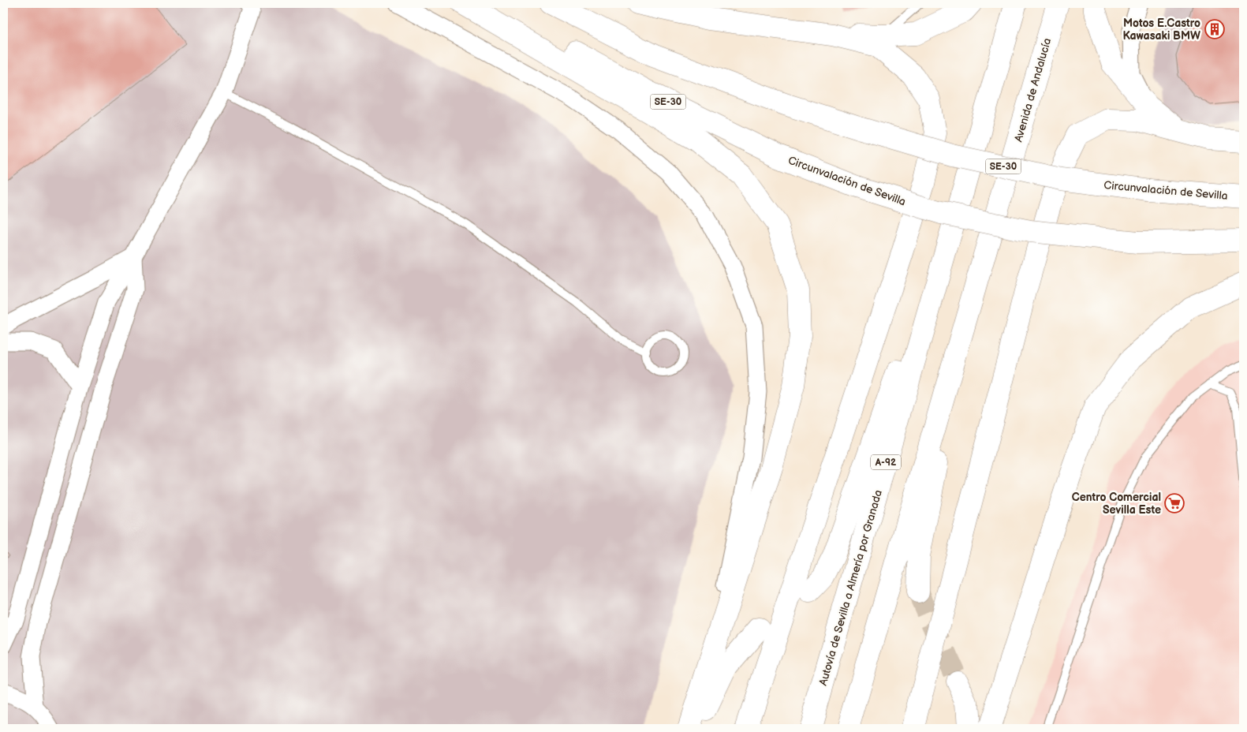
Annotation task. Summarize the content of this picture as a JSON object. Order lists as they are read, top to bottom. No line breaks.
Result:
{"streets":{"main road":["Avenida de Andalucía","SE-30","Circunvalación de Sevilla","A-92","Autovía de Sevilla a Almería por Granada"]},"places":{"building":["Motos E.Castro Kawasaki BMW"],"supermarket":["Centro Comercial Sevilla Este"]}}
